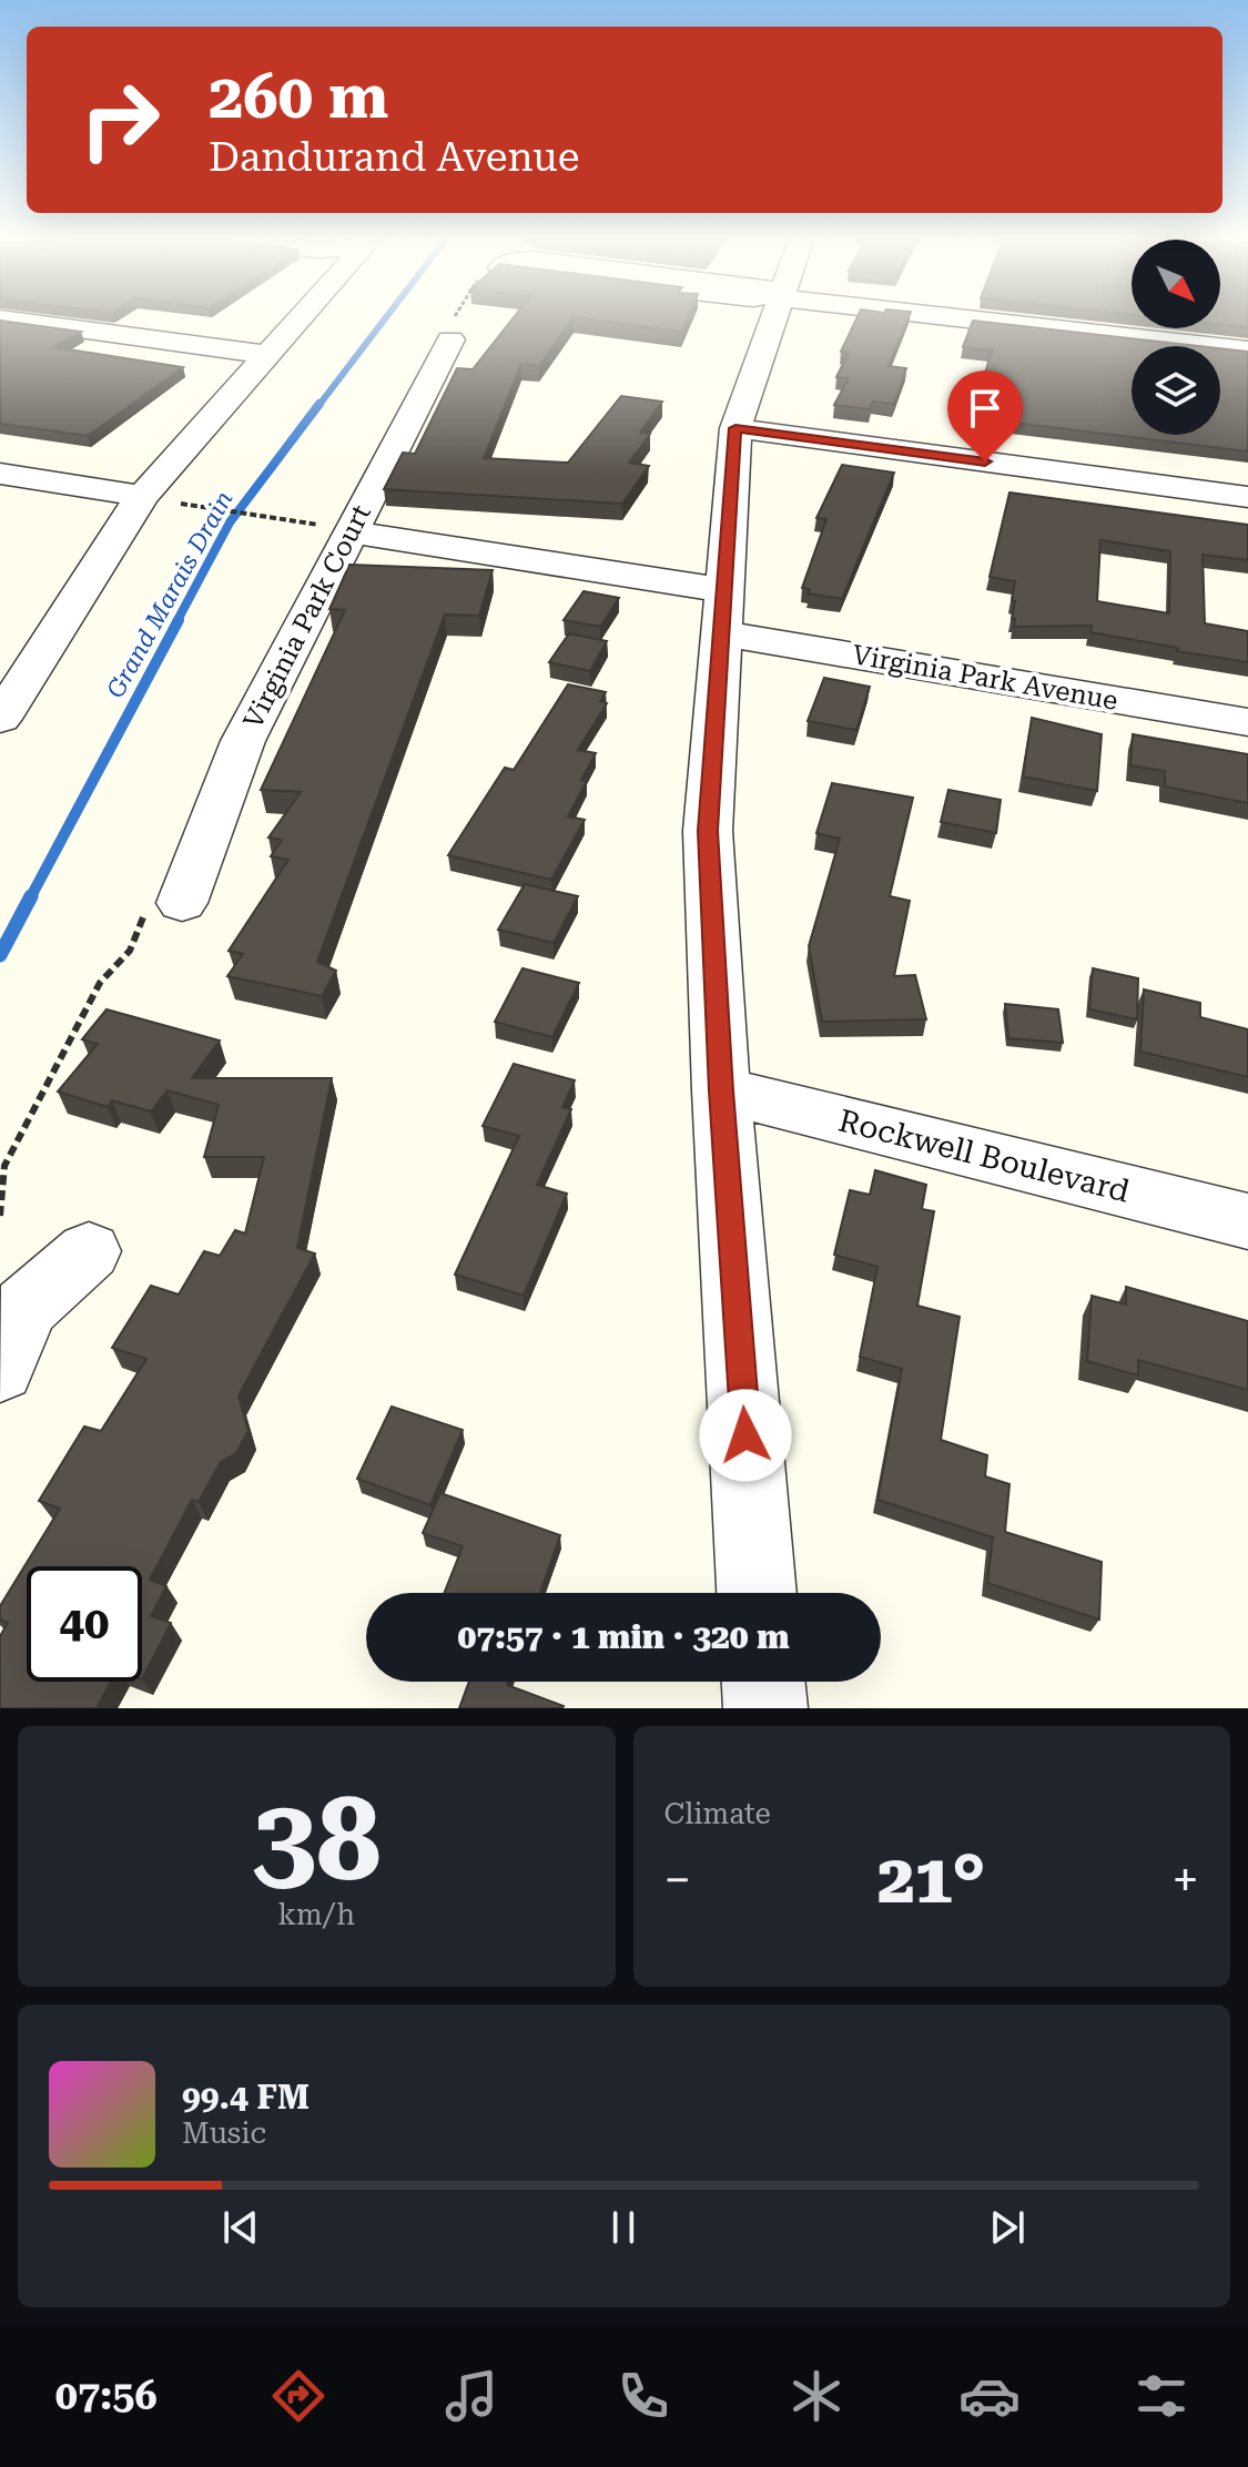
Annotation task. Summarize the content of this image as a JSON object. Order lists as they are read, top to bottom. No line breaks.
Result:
{"streets":{"street":["Virginia Park Court","Virginia Park Avenue","Rockwell Boulevard"]},"crossings":[["Virginia Park Court","Virginia Park Avenue"]],"water":["Grand Marais Drain"],"north":"bottom right","page":{"turn":["260 m","Dandurand Avenue"],"limit":"40","trip":"07:57 · 1 min · 320 m","tile":[["38","km/h"],"Climate"],"heat":["−","21°","+"],"song":["99.4 FM","Music"],"tabs":"07:56"}}
